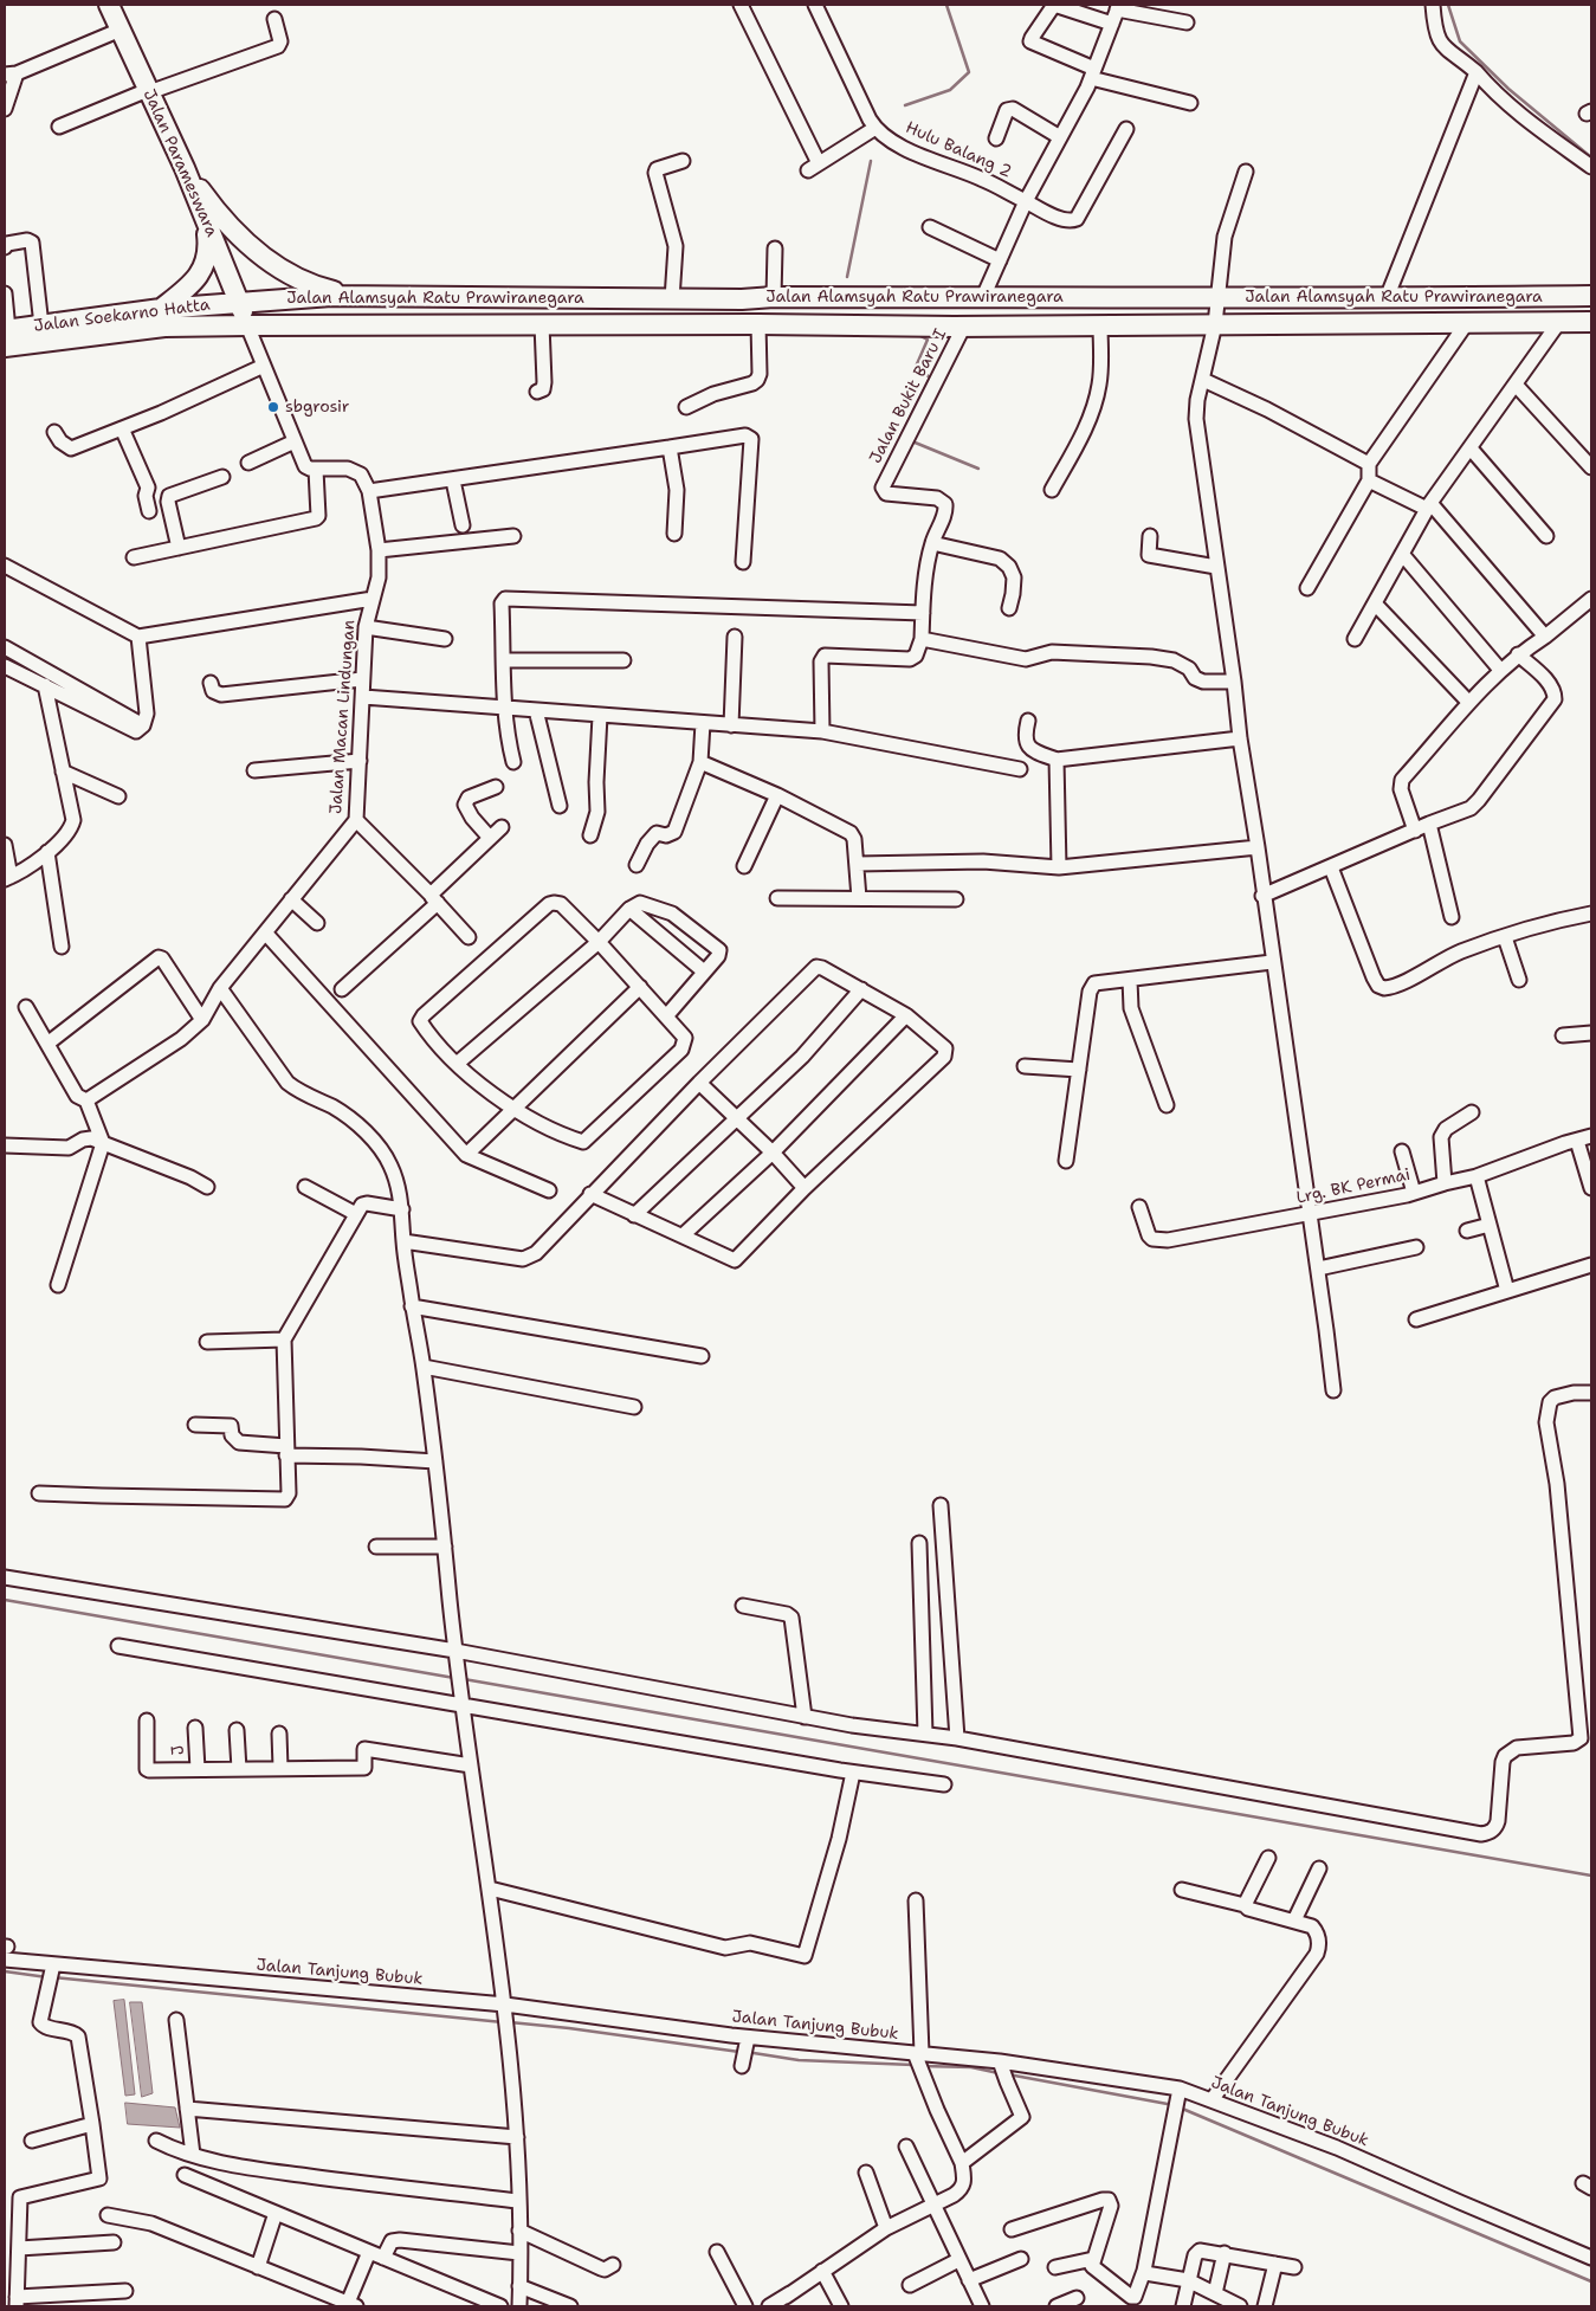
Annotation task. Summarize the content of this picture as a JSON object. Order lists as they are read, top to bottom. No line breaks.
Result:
{"streets":{"highway":["Jalan Parameswara","Jalan Alamsyah Ratu Prawiranegara","Jalan Soekarno Hatta"],"street":["Hulu Balang 2","Jalan Bukit Baru I","Jalan Macan Lindungan","Lrg. BK Permai","J","Jalan Tanjung Bubuk"]},"crossings":[["Jalan Parameswara","Jalan Alamsyah Ratu Prawiranegara"],["Jalan Parameswara","Jalan Soekarno Hatta"],["Jalan Alamsyah Ratu Prawiranegara","Jalan Soekarno Hatta"],["Jalan Alamsyah Ratu Prawiranegara","Jalan Bukit Baru I"]],"places":["sbgrosir"]}
